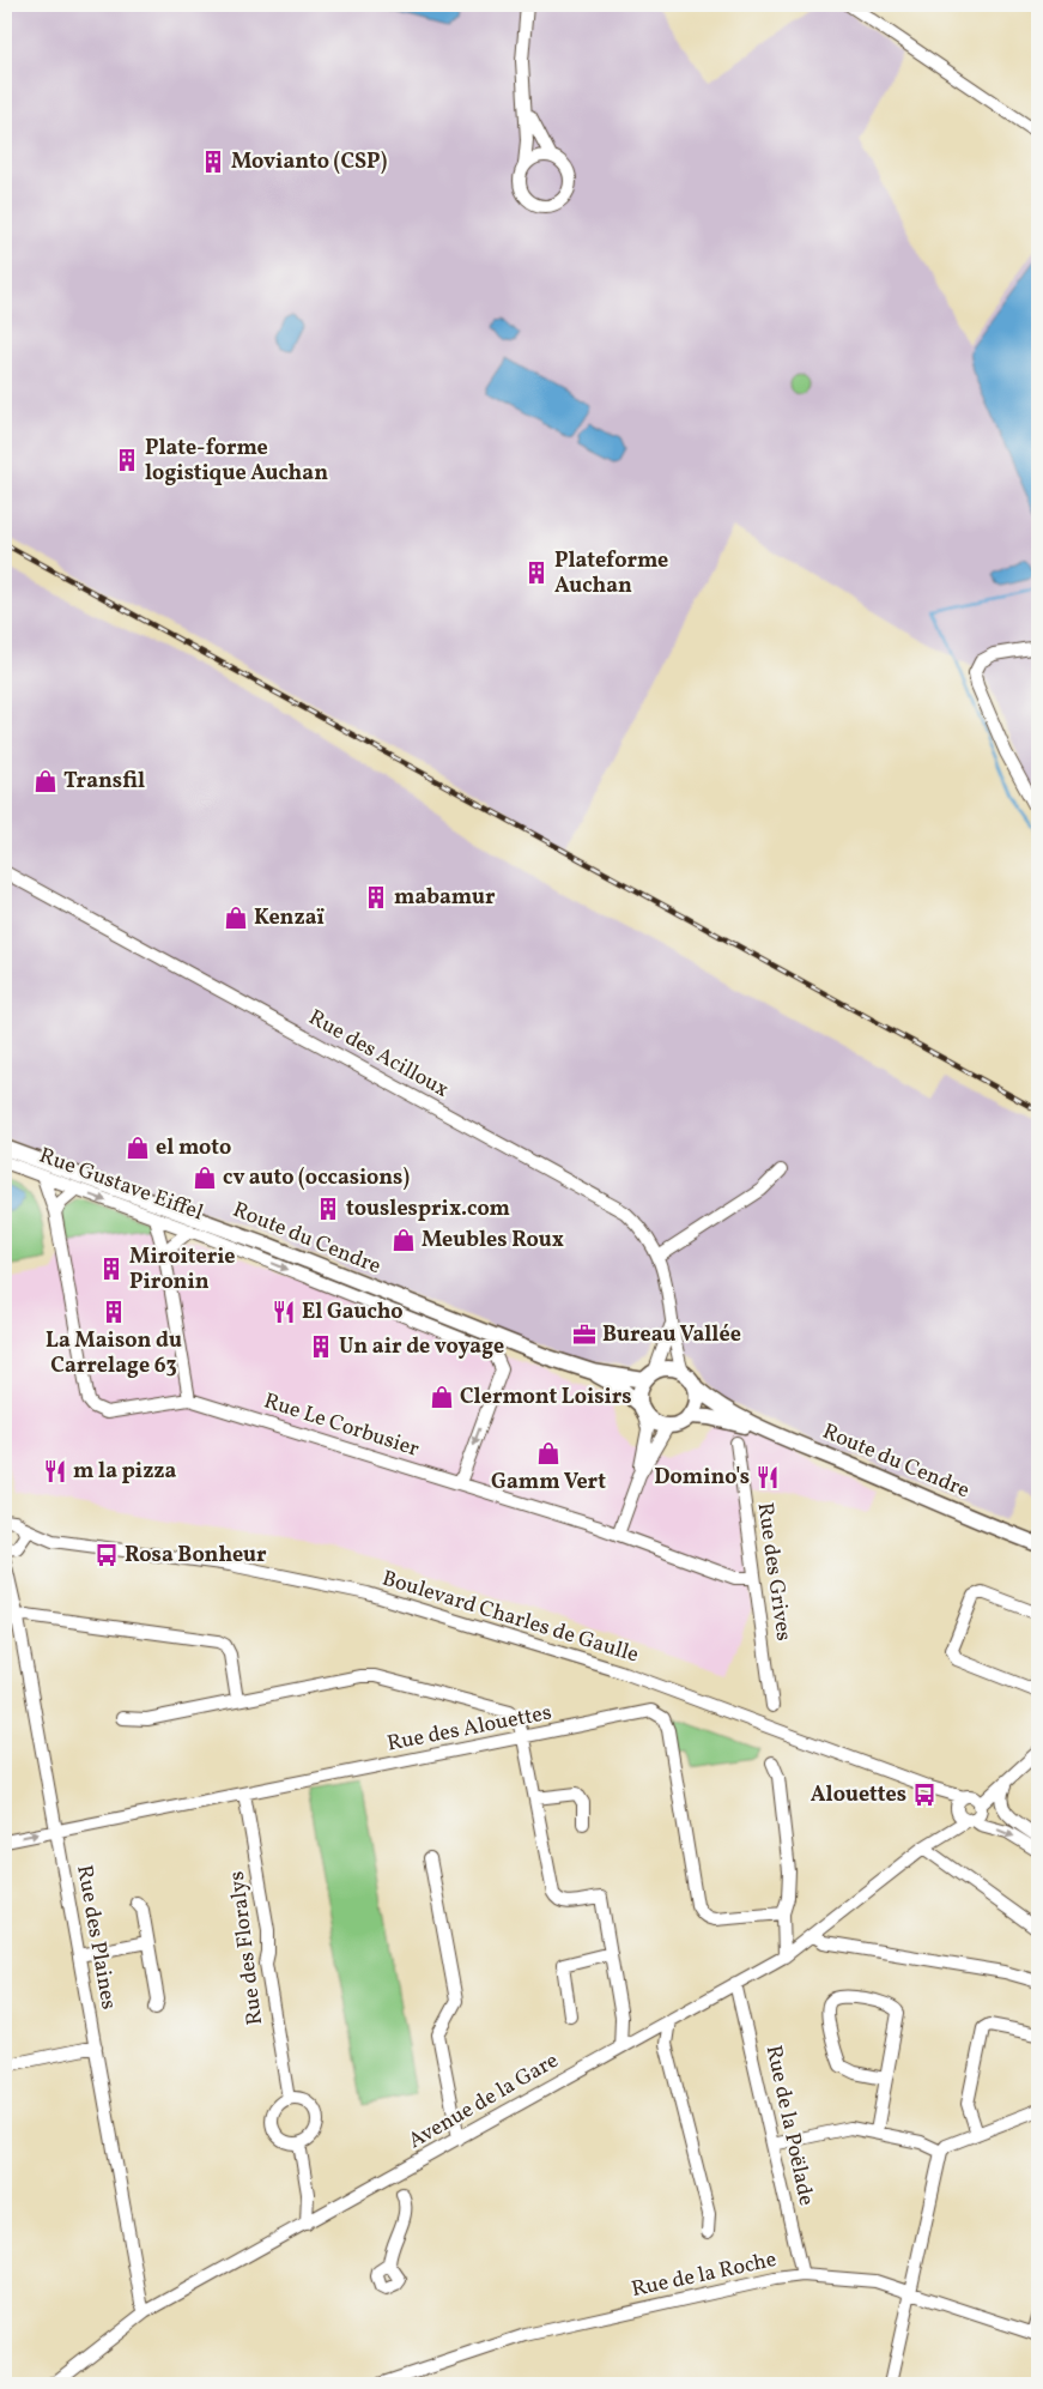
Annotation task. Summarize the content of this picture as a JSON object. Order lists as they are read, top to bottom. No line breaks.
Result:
{"streets":{"main road":["Route du Cendre"],"street":["Rue des Acilloux","Rue Gustave Eiffel","Rue Le Corbusier","Rue des Grives","Boulevard Charles de Gaulle","Rue des Alouettes","Rue des Plaines","Rue des Floralys","Avenue de la Gare","Rue de la Poëlade","Rue de la Roche"]},"crossings":[["Rue des Acilloux","Route du Cendre"],["Rue Gustave Eiffel","Rue Le Corbusier"],["Rue Le Corbusier","Rue des Grives"],["Boulevard Charles de Gaulle","Rue des Plaines"],["Boulevard Charles de Gaulle","Avenue de la Gare"],["Rue des Alouettes","Rue des Plaines"],["Rue des Alouettes","Rue des Floralys"],["Rue des Plaines","Avenue de la Gare"],["Avenue de la Gare","Rue de la Poëlade"],["Rue de la Poëlade","Rue de la Roche"]],"one_way":["Rue Gustave Eiffel"],"places":{"building":["Movianto (CSP)","Plate-forme logistique Auchan","Plateforme Auchan","mabamur","touslesprix.com","Miroiterie Pironin","La Maison du Carrelage 63","Un air de voyage"],"shop":["Transfil","Kenzaï","el moto","cv auto (occasions)","Meubles Roux","Clermont Loisirs","Gamm Vert"],"restaurant":["El Gaucho","m la pizza","Domino's"],"office":["Bureau Vallée"],"bus stop":["Rosa Bonheur","Alouettes"]}}
